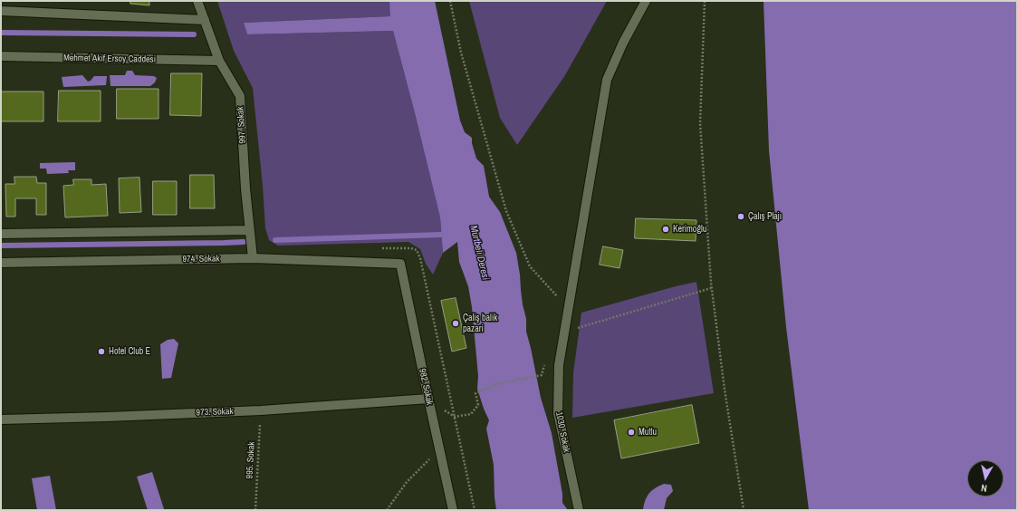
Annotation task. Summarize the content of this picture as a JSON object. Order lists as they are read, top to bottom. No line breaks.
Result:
{"streets":{"street":["Mehmet Akif Ersoy Caddesi","997. Sokak","974. Sokak","982. Sokak","973. Sokak","1030. Sokak"],"path":["995. Sokak"]},"crossings":[["Mehmet Akif Ersoy Caddesi","997. Sokak"],["997. Sokak","974. Sokak"],["974. Sokak","982. Sokak"],["982. Sokak","973. Sokak"],["973. Sokak","995. Sokak"]],"water":["Murtbeli Deresi"],"places":["Çalış Plajı","Kerimoğlu","Çaliş balik pazari","Hotel Club E","Mutlu"],"north":"bottom"}
